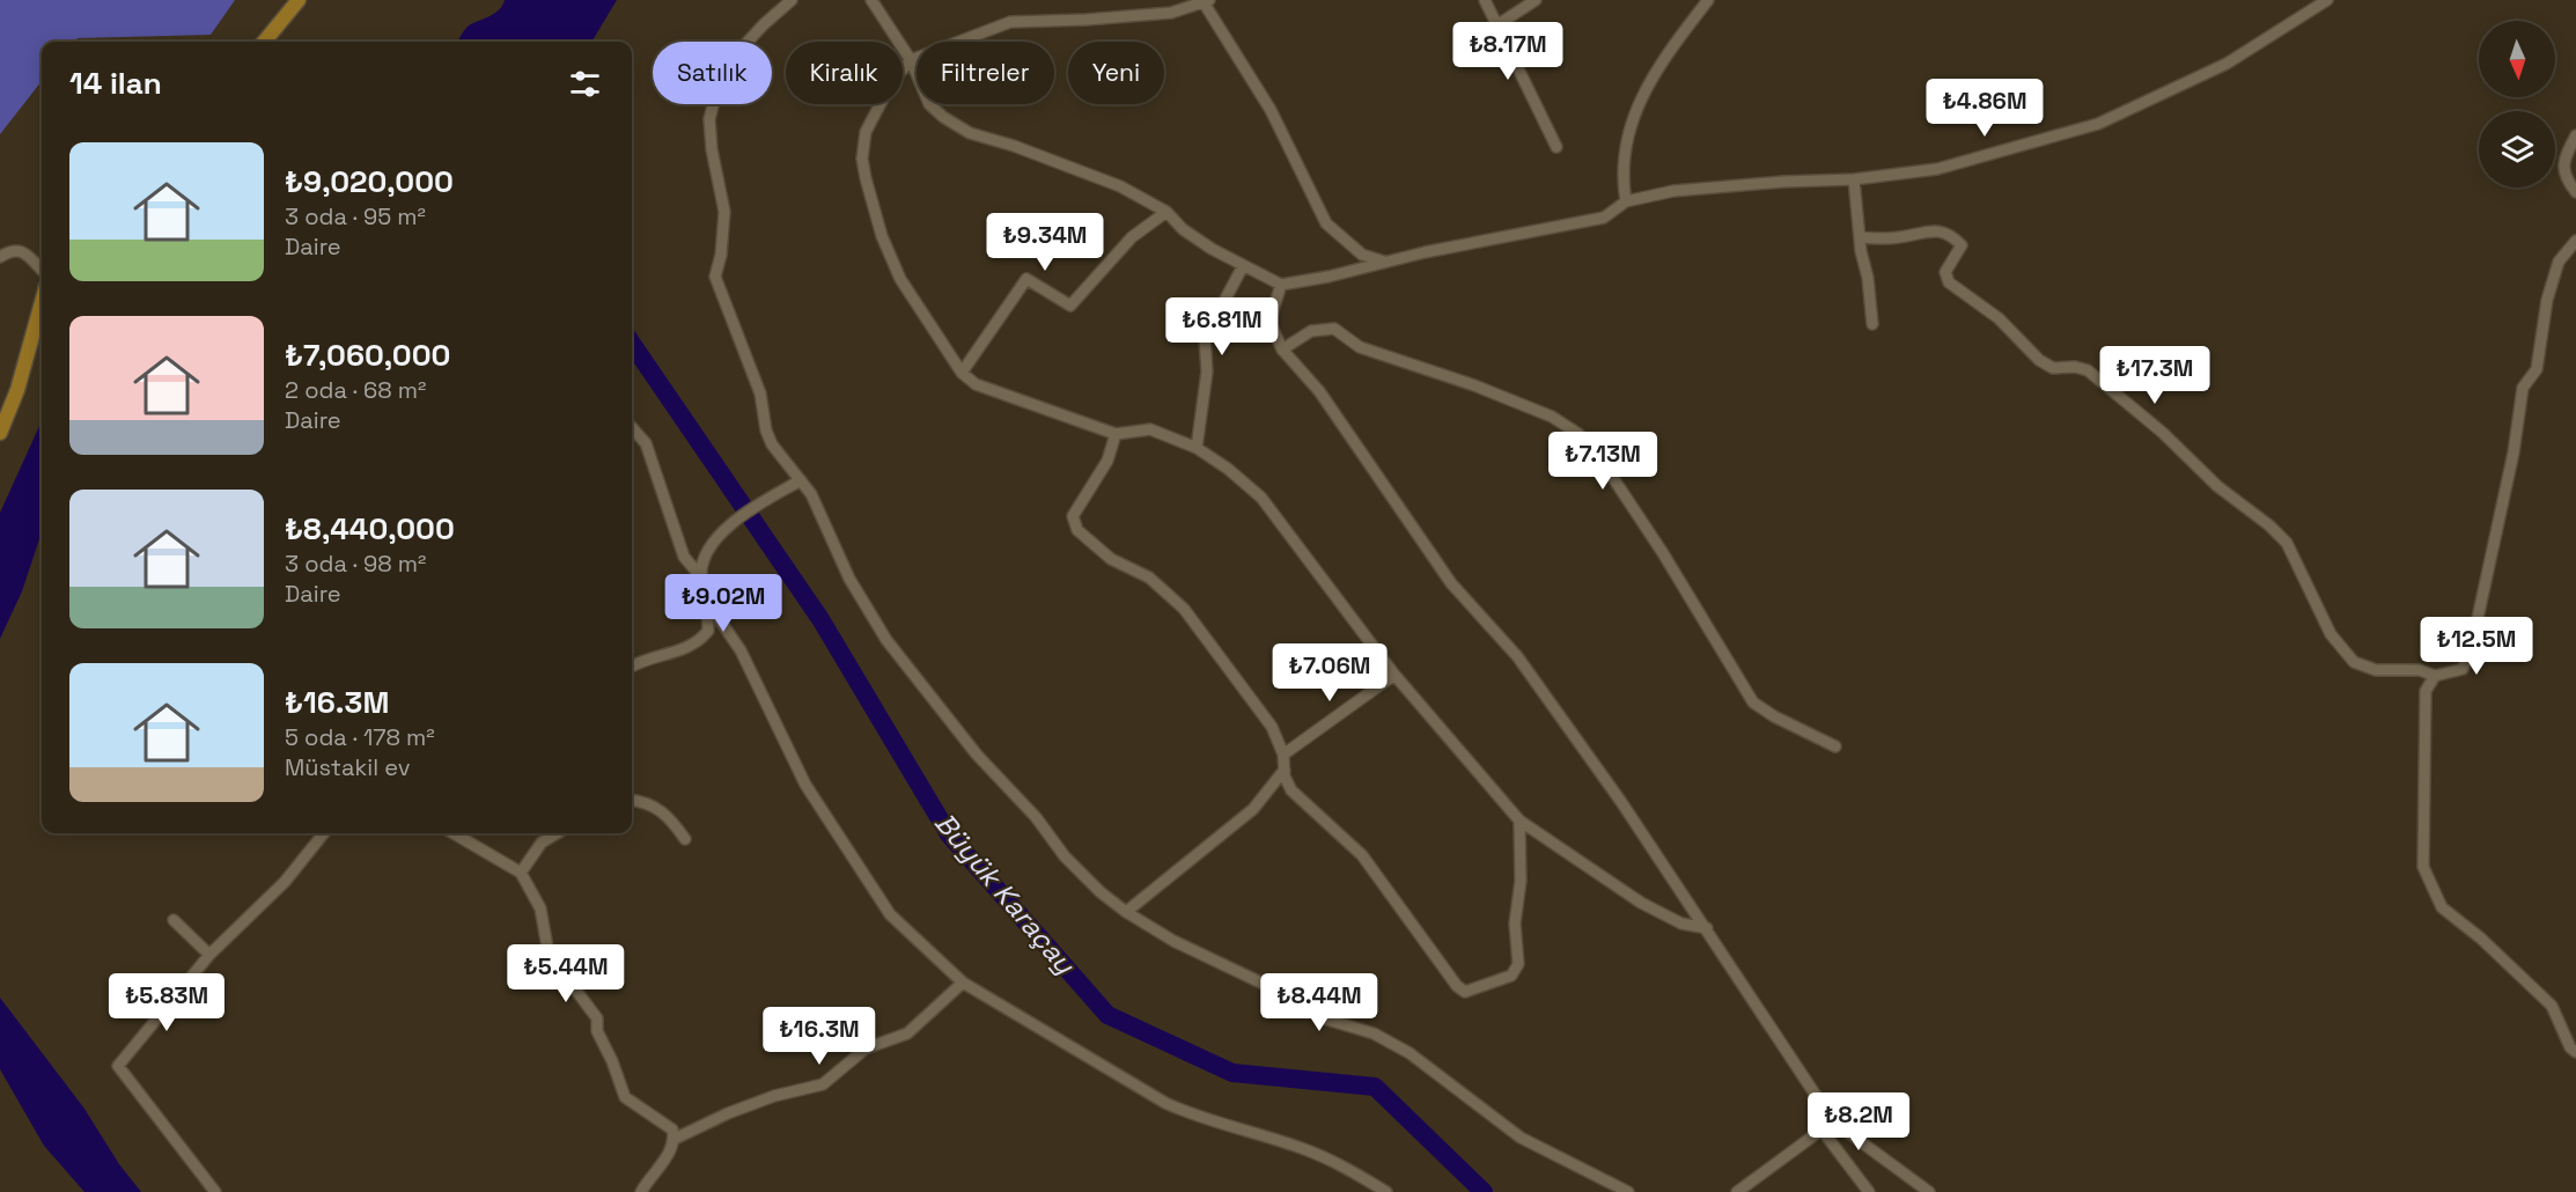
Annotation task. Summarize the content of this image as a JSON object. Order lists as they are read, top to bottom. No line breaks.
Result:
{"water":["Büyük Karaçay"],"north":"bottom","page":{"price":["₺8.17M","₺4.86M","₺9.34M","₺6.81M","₺17.3M","₺7.13M","₺9.02M","₺12.5M","₺7.06M","₺5.44M","₺5.83M","₺8.44M","₺16.3M","₺8.2M"],"chip":["Satılık","Kiralık","Filtreler","Yeni"],"heading":"14 ilan","list":[{"name":"₺9,020,000","note":"3 oda · 95 m² · Daire"},{"name":"₺7,060,000","note":"2 oda · 68 m² · Daire"},{"name":"₺8,440,000","note":"3 oda · 98 m² · Daire"},{"name":"₺16.3M","note":"5 oda · 178 m² · Müstakil ev"}]}}
